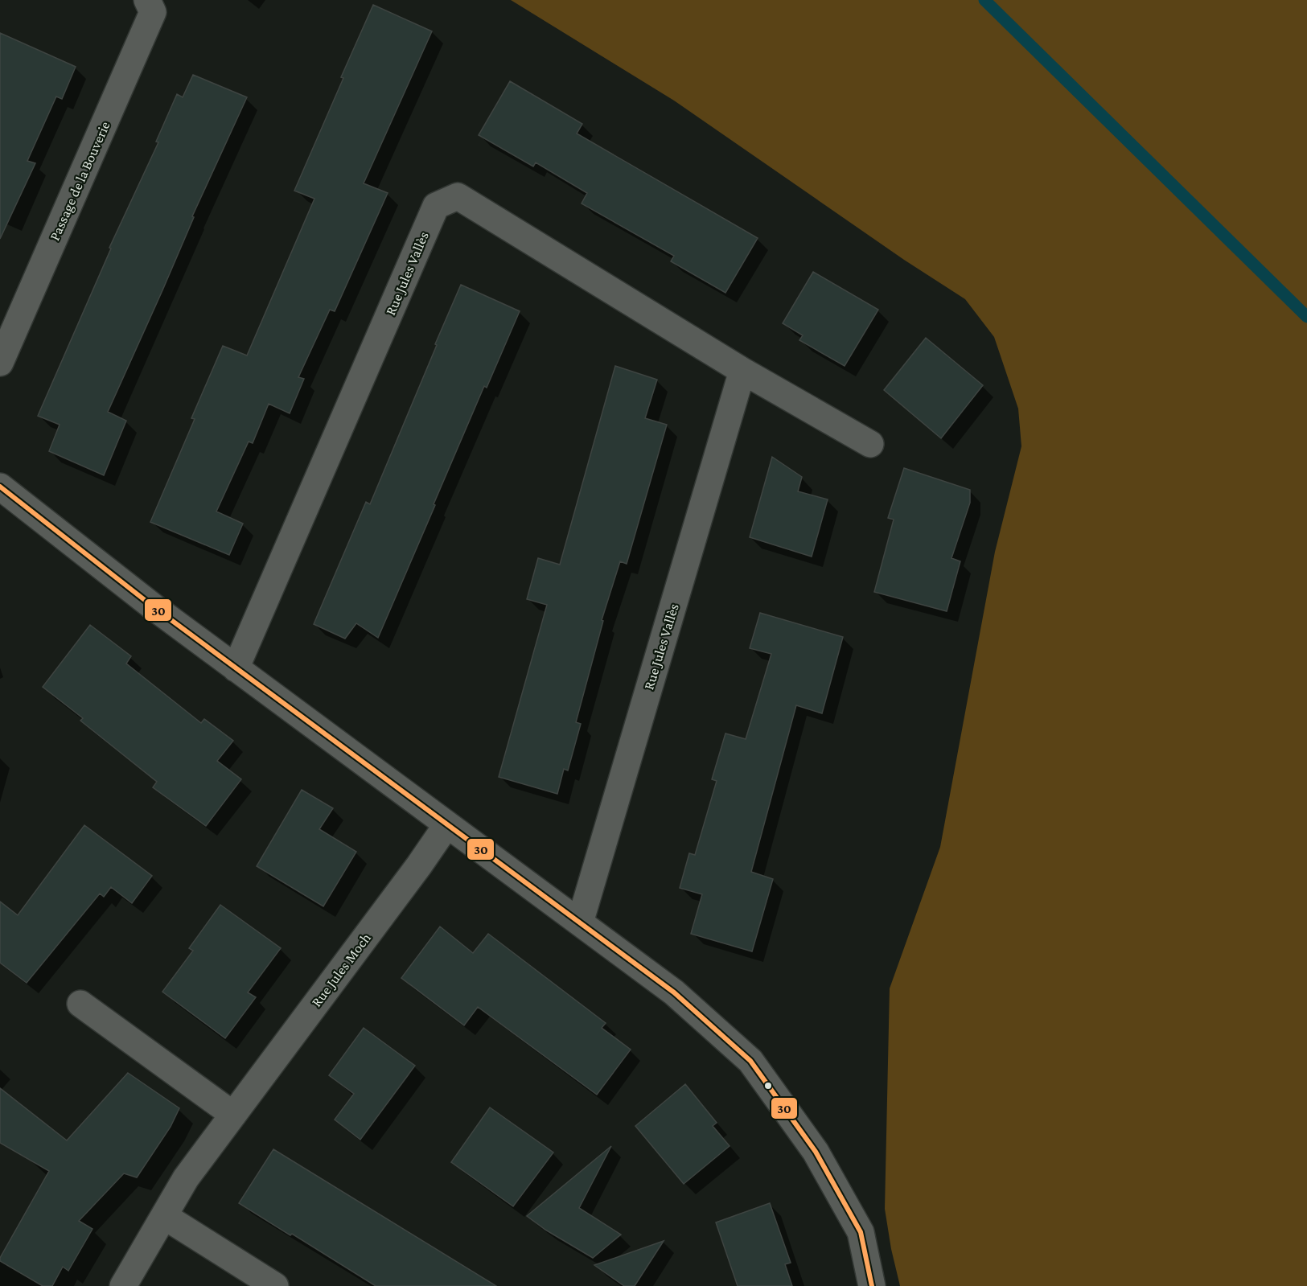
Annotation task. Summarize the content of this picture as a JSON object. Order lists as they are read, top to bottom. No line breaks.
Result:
{"streets":{"street":["Passage de la Bouverie","Rue Jules Vallès","Rue Jules Moch"]},"lines":["transit line 30"]}
